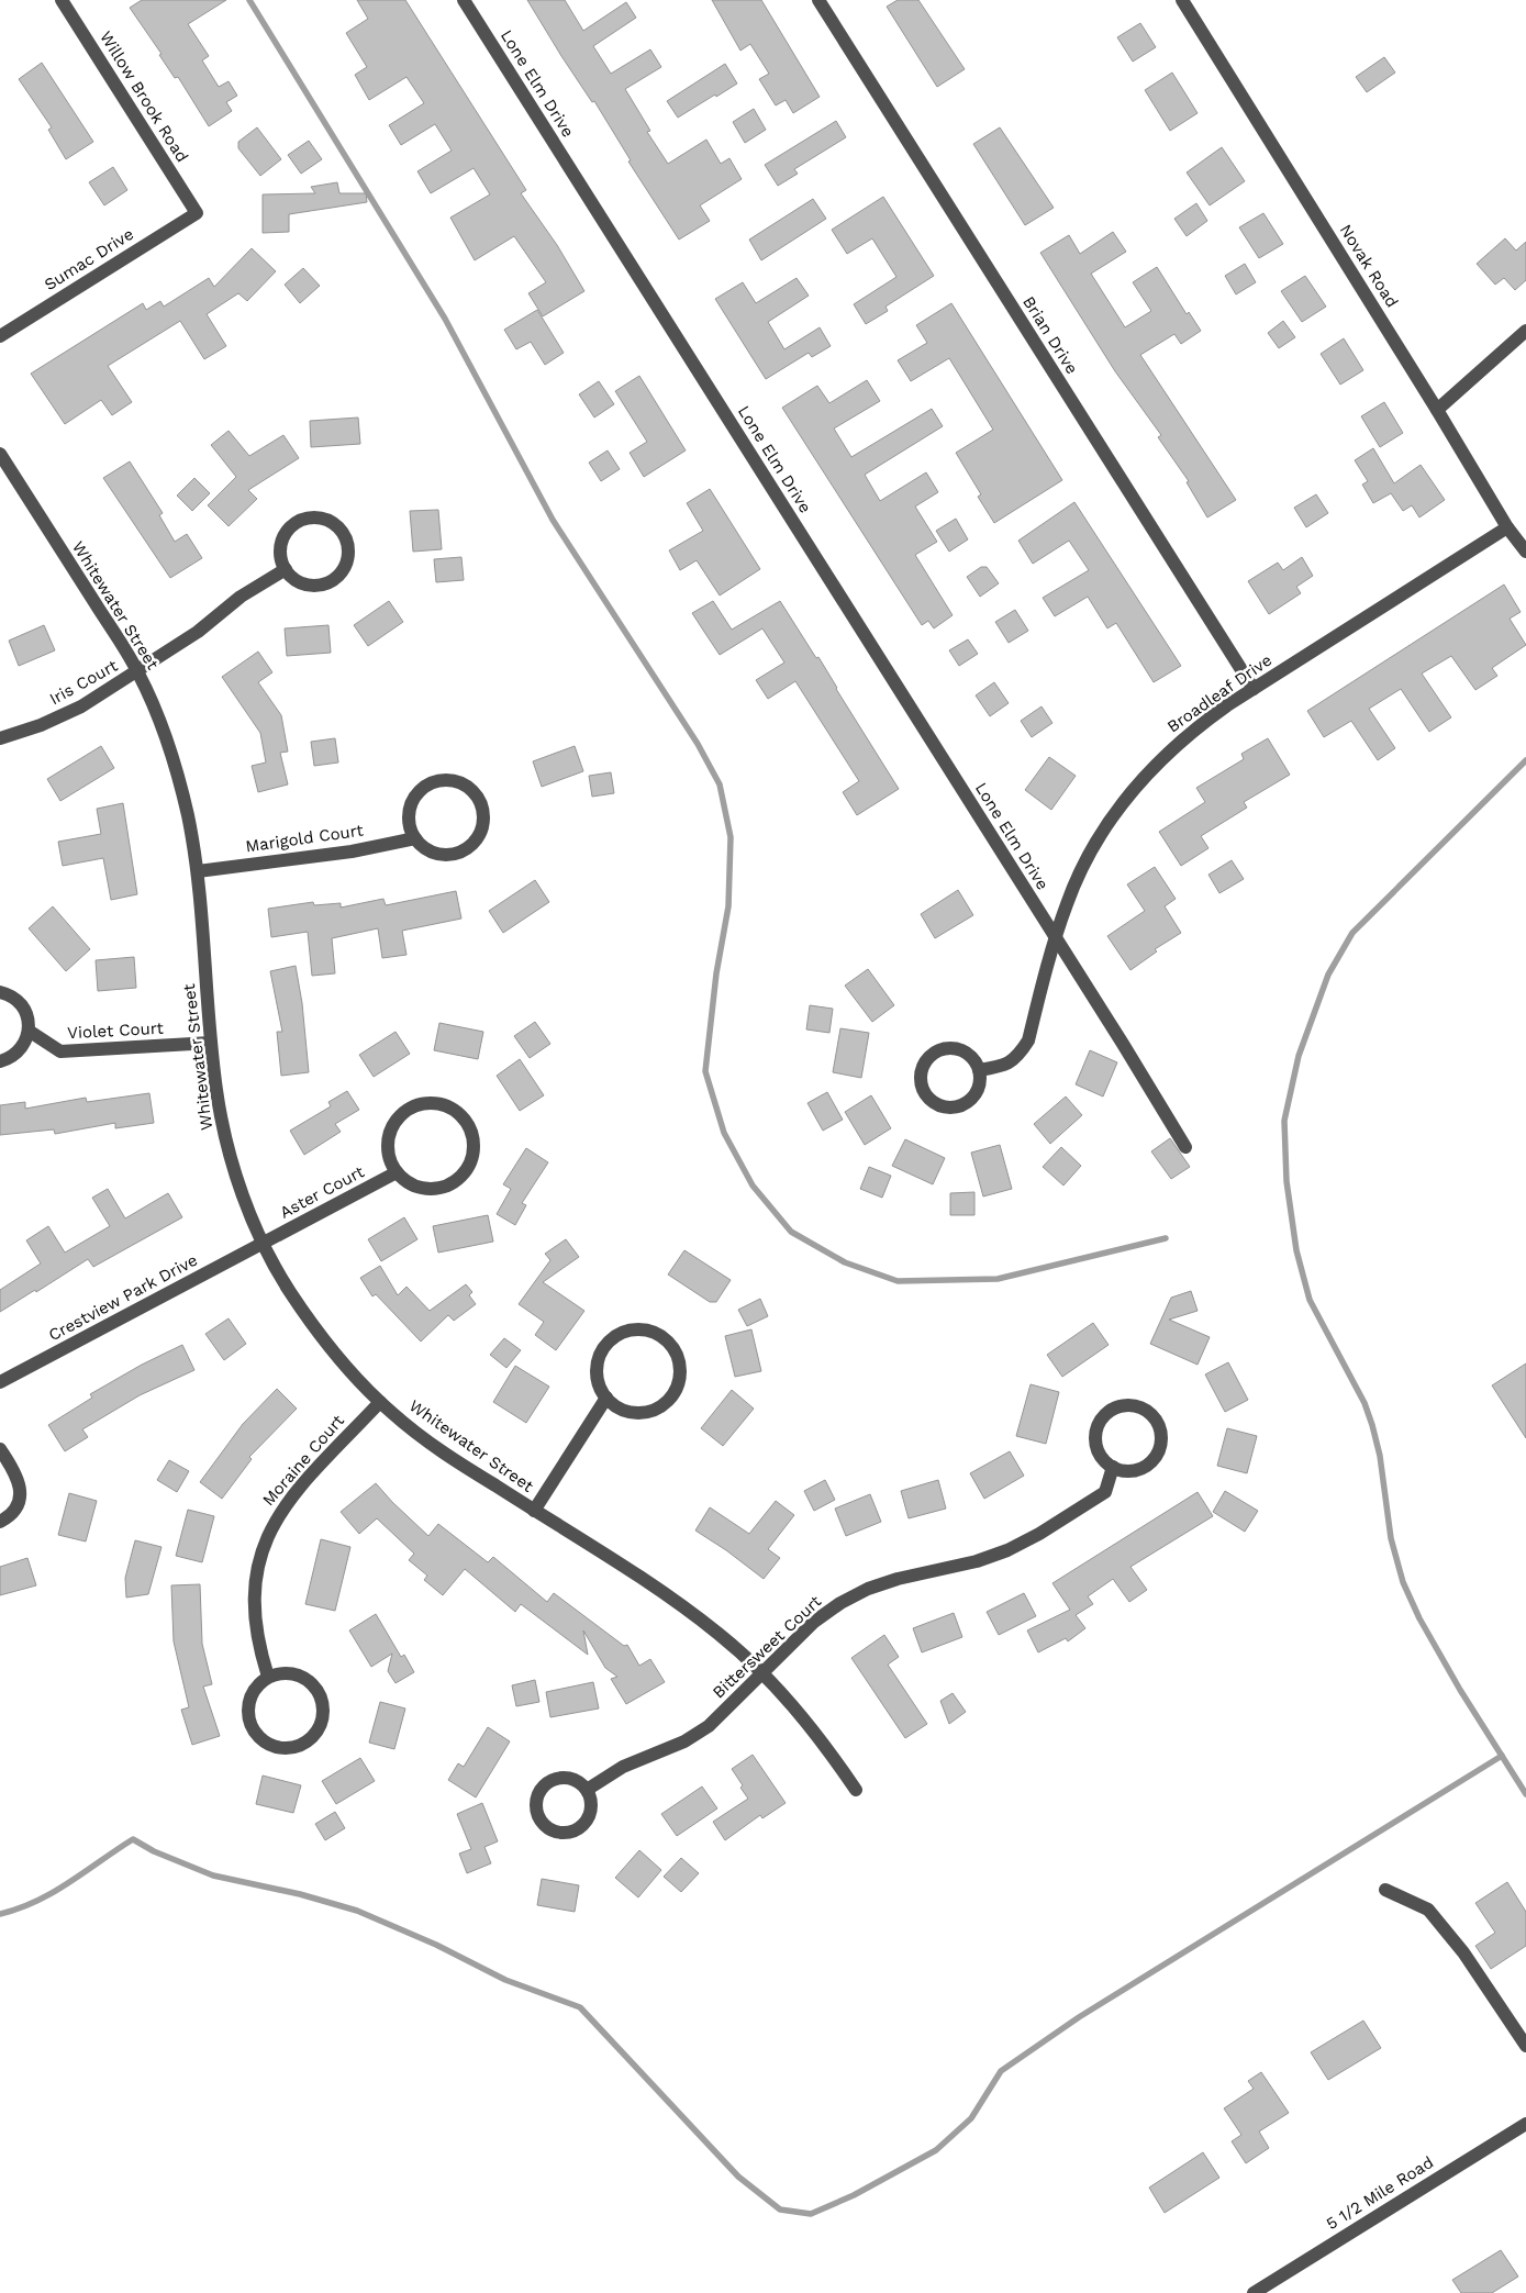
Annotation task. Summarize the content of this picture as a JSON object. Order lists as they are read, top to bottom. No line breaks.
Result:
{"streets":{"street":["Lone Elm Drive","Willow Brook Road","Sumac Drive","Novak Road","Brian Drive","Whitewater Street","Iris Court","Broadleaf Drive","Marigold Court","Violet Court","Aster Court","Crestview Park Drive","Moraine Court","Bittersweet Court","5 1/2 Mile Road"]},"crossings":[["Lone Elm Drive","Broadleaf Drive"],["Willow Brook Road","Sumac Drive"],["Novak Road","Broadleaf Drive"],["Brian Drive","Broadleaf Drive"],["Whitewater Street","Iris Court"],["Whitewater Street","Marigold Court"],["Whitewater Street","Violet Court"],["Whitewater Street","Aster Court"],["Whitewater Street","Crestview Park Drive"],["Whitewater Street","Moraine Court"],["Whitewater Street","Bittersweet Court"],["Aster Court","Crestview Park Drive"]]}
